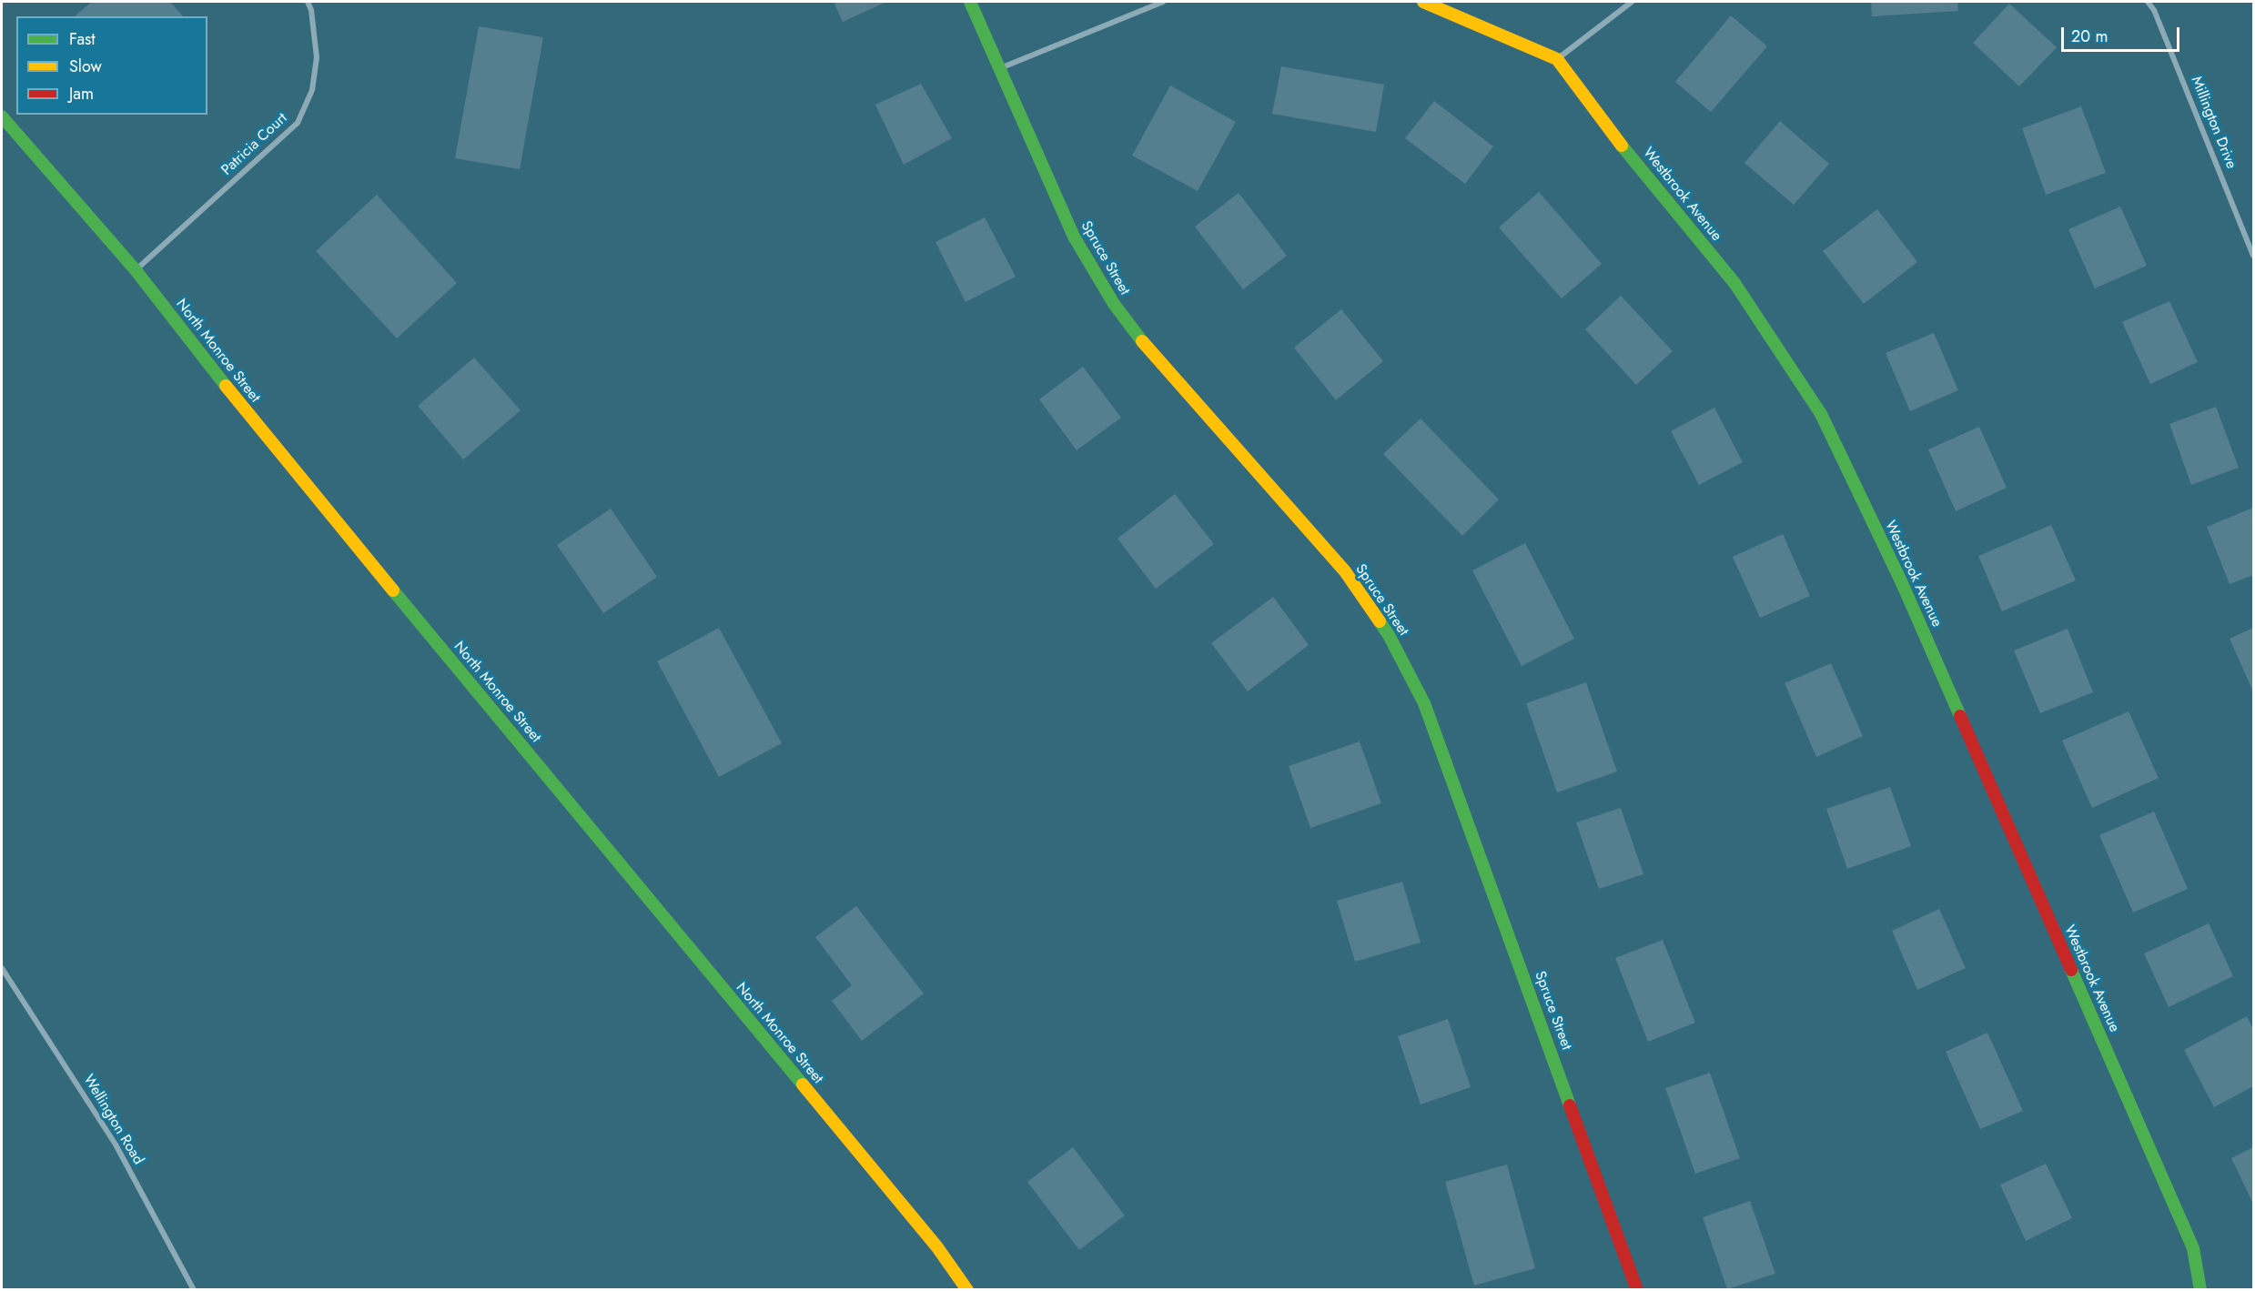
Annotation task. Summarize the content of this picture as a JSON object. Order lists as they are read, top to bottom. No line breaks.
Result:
{"streets":{"street":["Millington Drive","Patricia Court","Westbrook Avenue","Spruce Street","North Monroe Street","Wellington Road"]},"crossings":[["Patricia Court","North Monroe Street"]],"legend":["Fast","Slow","Jam"],"scale_bar":"20 m"}
